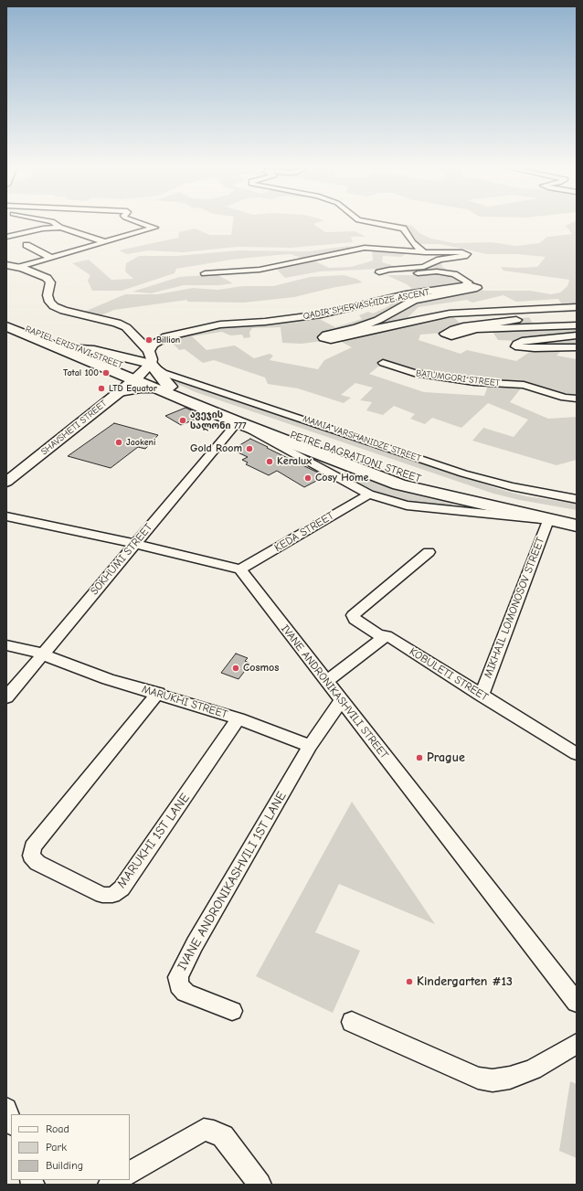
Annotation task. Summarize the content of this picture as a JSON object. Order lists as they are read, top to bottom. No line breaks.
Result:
{"streets":{"main road":["RAPIEL ERISTAVI STREET","PETRE BAGRATIONI STREET"],"street":["QADIR SHERVASHIDZE ASCENT","BATUMGORI STREET","SHAVSHETI STREET","MAMIA VARSHANIDZE STREET","KEDA STREET","SOKHUMI STREET","MIKHAIL LOMONOSOV STREET","KOBULETI STREET","IVANE ANDRONIKASHVILI STREET","MARUKHI STREET","MARUKHI 1ST LANE","IVANE ANDRONIKASHVILI 1ST LANE"]},"crossings":[["QADIR SHERVASHIDZE ASCENT","RAPIEL ERISTAVI STREET"],["QADIR SHERVASHIDZE ASCENT","SHAVSHETI STREET"],["QADIR SHERVASHIDZE ASCENT","MAMIA VARSHANIDZE STREET"],["QADIR SHERVASHIDZE ASCENT","PETRE BAGRATIONI STREET"],["RAPIEL ERISTAVI STREET","SHAVSHETI STREET"],["RAPIEL ERISTAVI STREET","MAMIA VARSHANIDZE STREET"],["RAPIEL ERISTAVI STREET","PETRE BAGRATIONI STREET"],["SHAVSHETI STREET","MAMIA VARSHANIDZE STREET"],["SHAVSHETI STREET","PETRE BAGRATIONI STREET"],["MAMIA VARSHANIDZE STREET","PETRE BAGRATIONI STREET"],["PETRE BAGRATIONI STREET","KEDA STREET"],["PETRE BAGRATIONI STREET","SOKHUMI STREET"],["PETRE BAGRATIONI STREET","MIKHAIL LOMONOSOV STREET"],["KEDA STREET","IVANE ANDRONIKASHVILI STREET"],["SOKHUMI STREET","MARUKHI STREET"],["MIKHAIL LOMONOSOV STREET","KOBULETI STREET"],["MARUKHI STREET","MARUKHI 1ST LANE"],["MARUKHI STREET","IVANE ANDRONIKASHVILI 1ST LANE"]],"places":["Billion","Total 100","LTD Equator","ავეჯის სალონი 777","Jaokeni","Gold Room","Keralux","Cosy Home","Cosmos","Prague","Kindergarten #13"],"legend":["Road","Park","Building"]}
